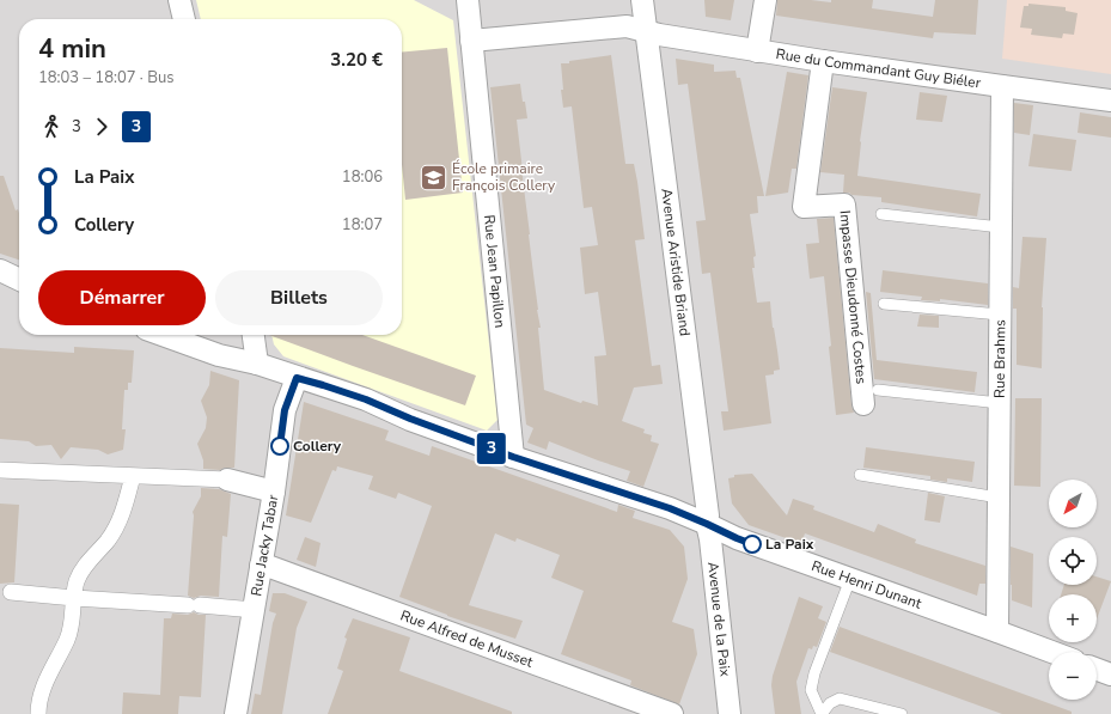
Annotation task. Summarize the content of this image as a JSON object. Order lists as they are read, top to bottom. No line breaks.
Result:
{"streets":{"street":["Rue du Commandant Guy Biéler","Avenue Aristide Briand","Rue Jean Papillon","Impasse Dieudonné Costes","Rue Brahms","Rue Jacky Tabar","Rue Henri Dunant","Avenue de la Paix","Rue Alfred de Musset"]},"crossings":[["Rue du Commandant Guy Biéler","Avenue Aristide Briand"],["Rue du Commandant Guy Biéler","Rue Jean Papillon"],["Rue du Commandant Guy Biéler","Impasse Dieudonné Costes"],["Rue du Commandant Guy Biéler","Rue Brahms"],["Avenue Aristide Briand","Rue Henri Dunant"],["Avenue Aristide Briand","Avenue de la Paix"],["Rue Jean Papillon","Rue Henri Dunant"],["Rue Brahms","Rue Henri Dunant"],["Rue Jacky Tabar","Rue Henri Dunant"],["Rue Jacky Tabar","Rue Alfred de Musset"],["Rue Henri Dunant","Avenue de la Paix"]],"places":{"school or university":["École primaire François Collery"],"other":["Collery","La Paix"]},"lines":["bus line 3"],"north":"bottom left","page":{"on_map":"3","heading":["4 min","18:03 – 18:07 · Bus","3.20 €"],"legs":["3","3"],"list":[{"name":"La Paix","value":"18:06"},{"name":"Collery","value":"18:07"}],"buttons":["Démarrer","Billets"],"map_buttons":["+","−"]}}
